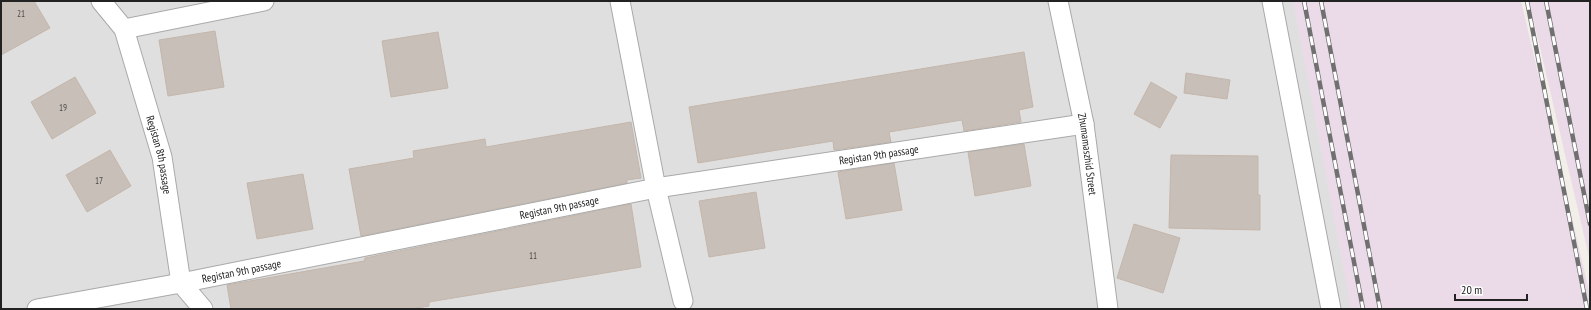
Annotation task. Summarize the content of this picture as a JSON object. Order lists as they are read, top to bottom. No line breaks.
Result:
{"streets":{"street":["Zhumamaszhid Street","Registan 8th passage","Registan 9th passage"]},"crossings":[["Zhumamaszhid Street","Registan 9th passage"],["Registan 8th passage","Registan 9th passage"]],"house_numbers":["21","19","17","11"],"scale_bar":"20 m"}
